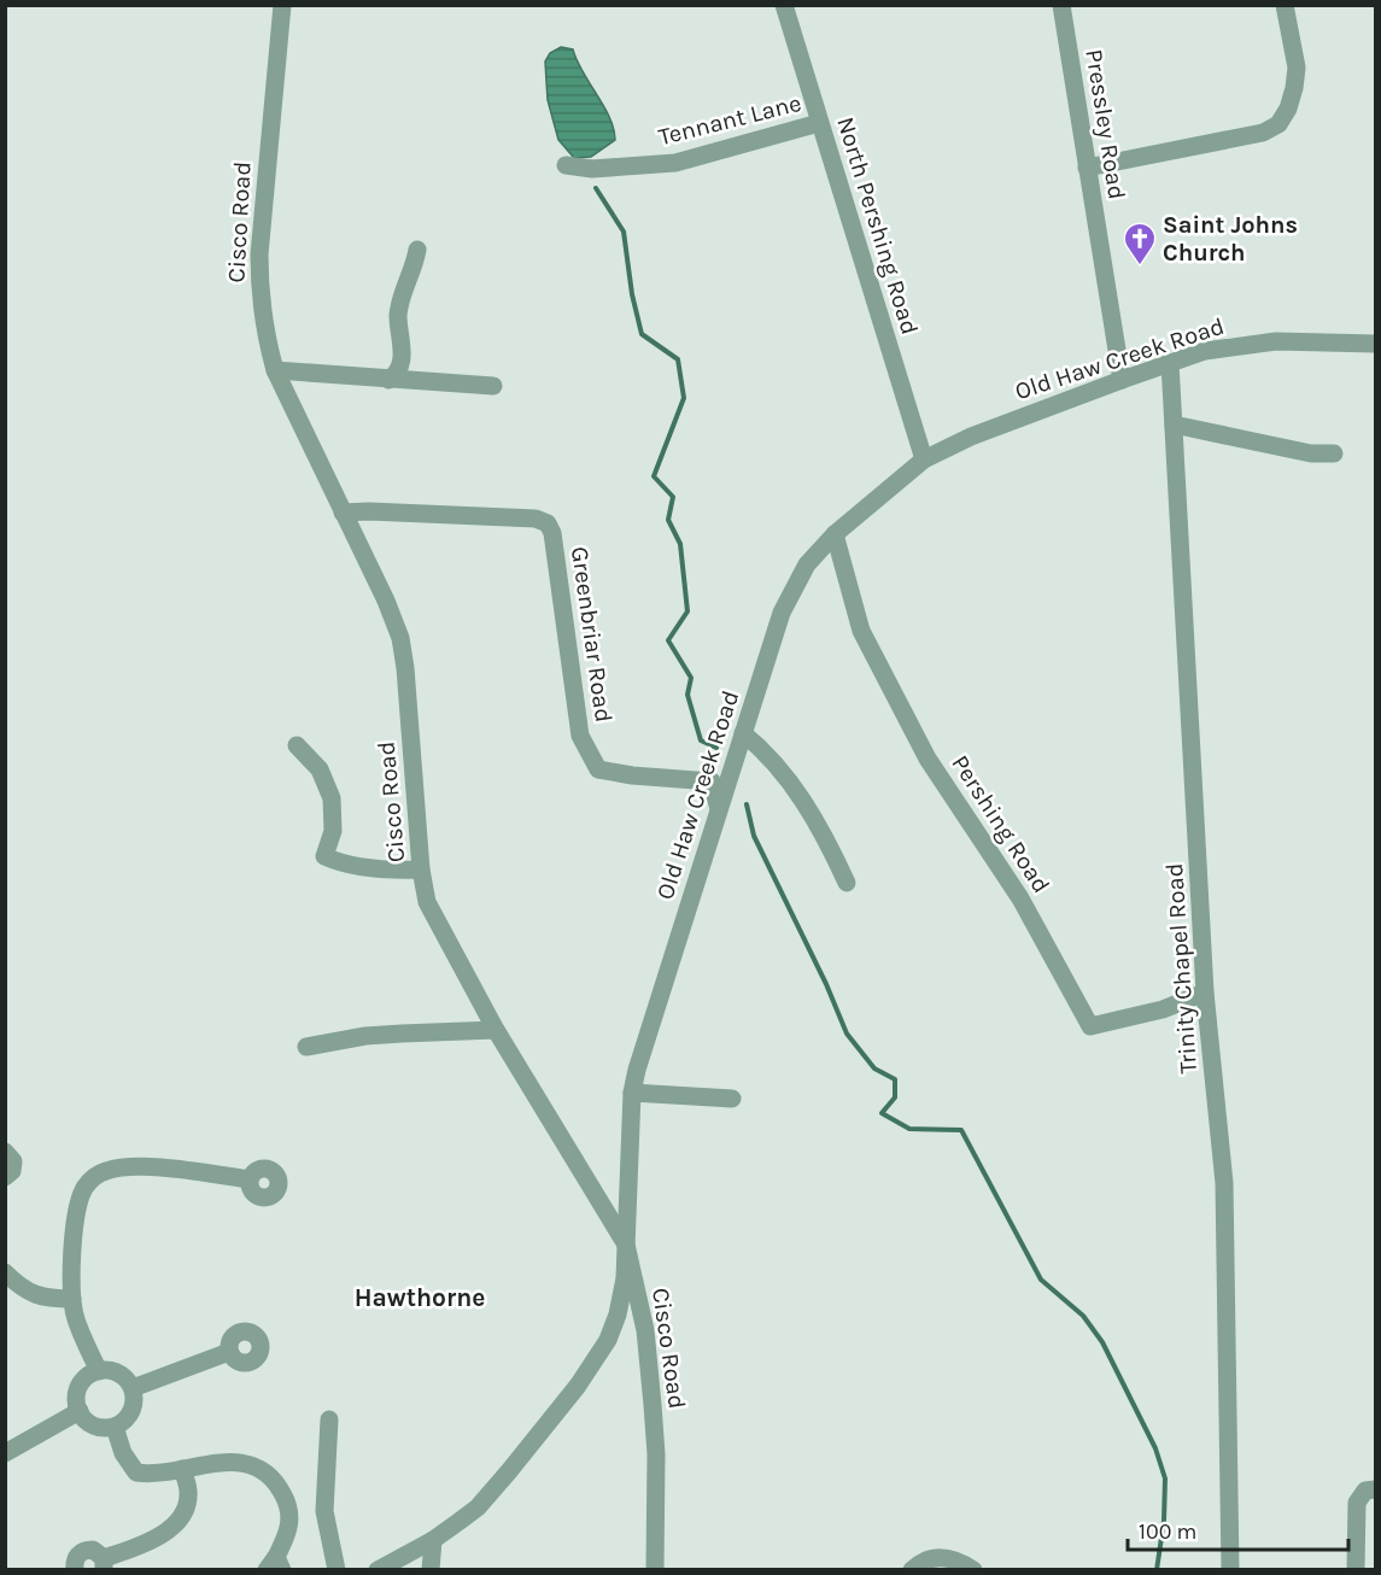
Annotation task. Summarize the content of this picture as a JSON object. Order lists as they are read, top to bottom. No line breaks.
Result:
{"streets":{"street":["Tennant Lane","Pressley Road","Cisco Road","North Pershing Road","Old Haw Creek Road","Greenbriar Road","Pershing Road","Trinity Chapel Road"]},"crossings":[["Tennant Lane","North Pershing Road"],["Pressley Road","Old Haw Creek Road"],["Cisco Road","Old Haw Creek Road"],["Cisco Road","Greenbriar Road"],["North Pershing Road","Old Haw Creek Road"],["Old Haw Creek Road","Greenbriar Road"],["Old Haw Creek Road","Pershing Road"],["Old Haw Creek Road","Trinity Chapel Road"],["Pershing Road","Trinity Chapel Road"]],"districts":["Hawthorne"],"places":{"church":["Saint Johns Church"]},"scale_bar":"100 m"}
